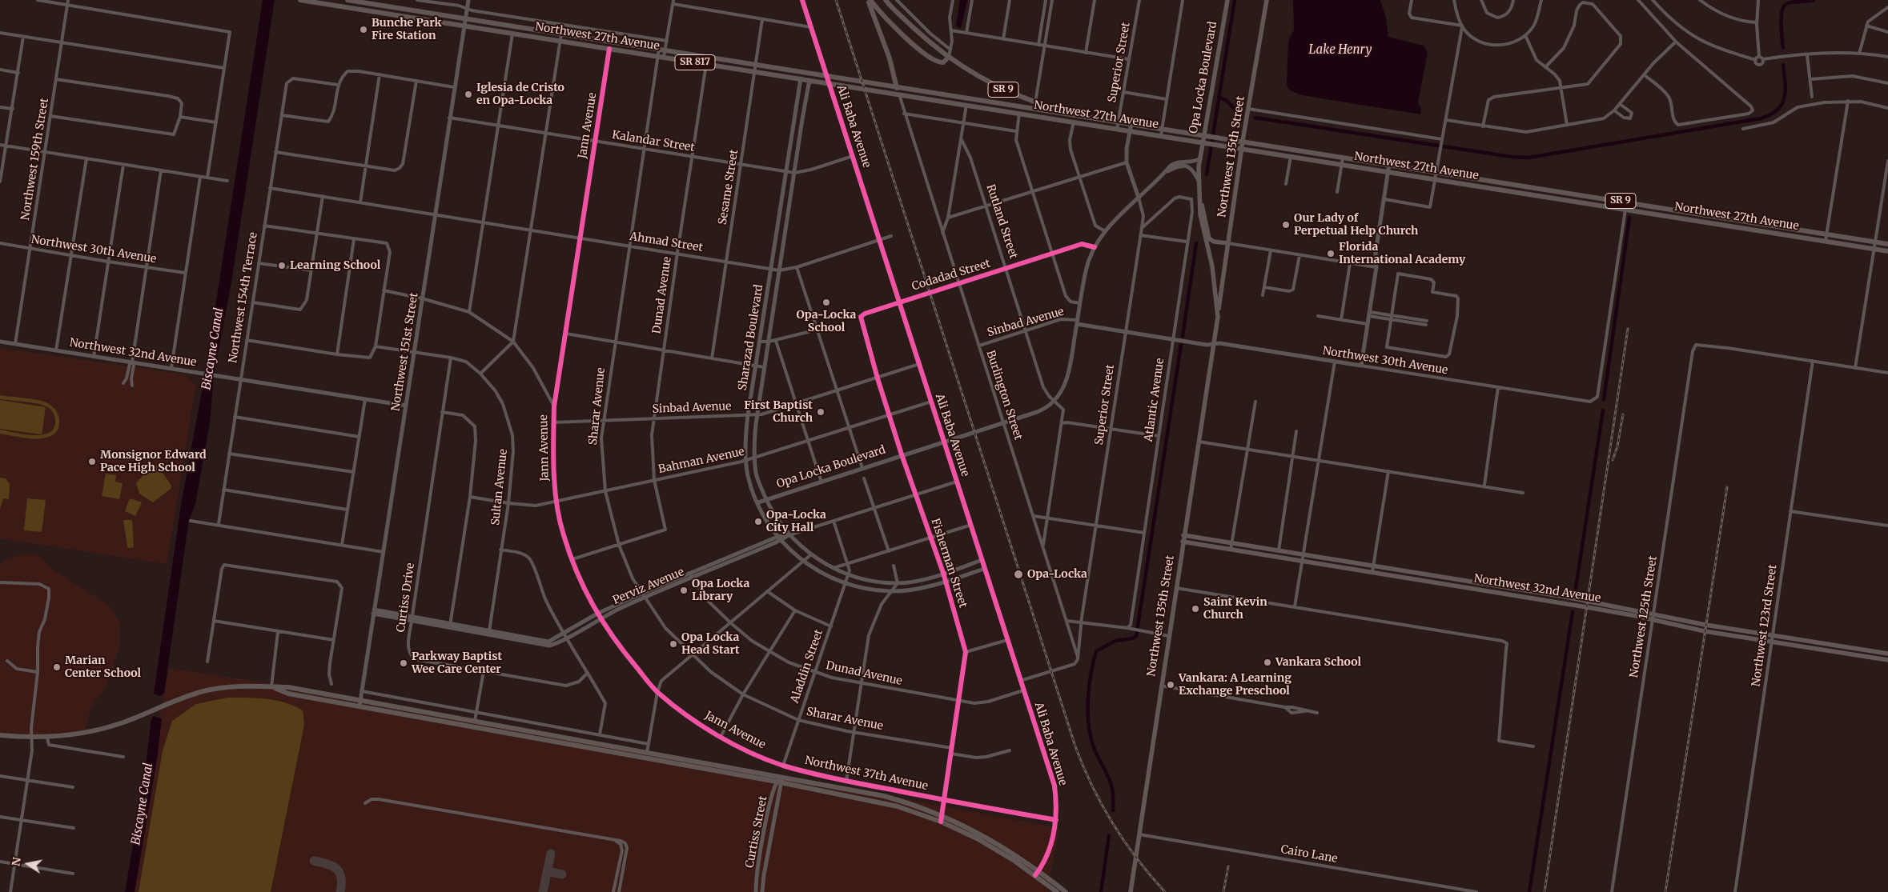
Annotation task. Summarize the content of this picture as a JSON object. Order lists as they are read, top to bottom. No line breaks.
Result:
{"streets":{"main road":["Northwest 27th Avenue","SR 817","Opa Locka Boulevard","SR 9","Northwest 135th Street","Northwest 32nd Avenue"],"street":["Superior Street","Jann Avenue","Ali Baba Avenue","Kalandar Street","Northwest 159th Street","Sesame Street","Rutland Street","Ahmad Street","Northwest 30th Avenue","Codadad Street","Dunad Avenue","Northwest 154th Terrace","Sinbad Avenue","Sharazad Boulevard","Northwest 151st Street","Burlington Street","Atlantic Avenue","Sharar Avenue","Bahman Avenue","Sultan Avenue","Fisherman Street","Perviz Avenue","Curtiss Drive","Northwest 125th Street","Northwest 123rd Street","Aladdin Street","Northwest 37th Avenue","Curtiss Street","Cairo Lane"]},"crossings":[["Northwest 27th Avenue","Superior Street"],["Northwest 27th Avenue","Opa Locka Boulevard"],["Northwest 27th Avenue","SR 9"],["Northwest 27th Avenue","Jann Avenue"],["Northwest 27th Avenue","Ali Baba Avenue"],["Northwest 27th Avenue","Northwest 135th Street"],["Northwest 27th Avenue","Sesame Street"],["Northwest 27th Avenue","Northwest 30th Avenue"],["Northwest 27th Avenue","Dunad Avenue"],["Northwest 27th Avenue","Sharazad Boulevard"],["Northwest 27th Avenue","Northwest 151st Street"],["Northwest 27th Avenue","Burlington Street"],["Northwest 27th Avenue","Sharar Avenue"],["Superior Street","Opa Locka Boulevard"],["Superior Street","Sinbad Avenue"],["Superior Street","Burlington Street"],["Superior Street","Atlantic Avenue"],["Opa Locka Boulevard","Ali Baba Avenue"],["Opa Locka Boulevard","Northwest 135th Street"],["Opa Locka Boulevard","Rutland Street"],["Opa Locka Boulevard","Northwest 30th Avenue"],["Opa Locka Boulevard","Codadad Street"],["Opa Locka Boulevard","Sinbad Avenue"],["Opa Locka Boulevard","Sharazad Boulevard"],["Opa Locka Boulevard","Burlington Street"],["Opa Locka Boulevard","Fisherman Street"],["Jann Avenue","Kalandar Street"],["Jann Avenue","Ahmad Street"],["Jann Avenue","Sinbad Avenue"],["Jann Avenue","Bahman Avenue"],["Jann Avenue","Perviz Avenue"],["Jann Avenue","Northwest 37th Avenue"],["Ali Baba Avenue","Kalandar Street"],["Ali Baba Avenue","Ahmad Street"],["Ali Baba Avenue","Codadad Street"],["Ali Baba Avenue","Dunad Avenue"],["Ali Baba Avenue","Sinbad Avenue"],["Ali Baba Avenue","Sharazad Boulevard"],["Ali Baba Avenue","Bahman Avenue"],["Ali Baba Avenue","Perviz Avenue"],["Ali Baba Avenue","Northwest 37th Avenue"],["Kalandar Street","Sesame Street"],["Kalandar Street","Dunad Avenue"],["Kalandar Street","Sharazad Boulevard"],["Kalandar Street","Northwest 151st Street"],["Kalandar Street","Sharar Avenue"],["Northwest 135th Street","Northwest 30th Avenue"],["Northwest 135th Street","Northwest 32nd Avenue"],["Northwest 135th Street","Cairo Lane"],["Northwest 159th Street","Northwest 30th Avenue"],["Northwest 159th Street","Northwest 32nd Avenue"],["Sesame Street","Ahmad Street"],["Rutland Street","Codadad Street"],["Rutland Street","Sinbad Avenue"],["Ahmad Street","Dunad Avenue"],["Ahmad Street","Northwest 154th Terrace"],["Ahmad Street","Sharazad Boulevard"],["Ahmad Street","Northwest 151st Street"],["Ahmad Street","Sharar Avenue"],["Northwest 30th Avenue","Sinbad Avenue"],["Northwest 30th Avenue","Atlantic Avenue"],["Codadad Street","Burlington Street"],["Codadad Street","Fisherman Street"],["Dunad Avenue","Sinbad Avenue"],["Dunad Avenue","Sharar Avenue"],["Dunad Avenue","Bahman Avenue"],["Dunad Avenue","Fisherman Street"],["Dunad Avenue","Perviz Avenue"],["Dunad Avenue","Aladdin Street"],["Northwest 154th Terrace","Northwest 32nd Avenue"],["Sinbad Avenue","Sharazad Boulevard"],["Sinbad Avenue","Burlington Street"],["Sinbad Avenue","Atlantic Avenue"],["Sinbad Avenue","Sharar Avenue"],["Sinbad Avenue","Fisherman Street"],["Sharazad Boulevard","Bahman Avenue"],["Sharazad Boulevard","Fisherman Street"],["Sharazad Boulevard","Perviz Avenue"],["Sharazad Boulevard","Aladdin Street"],["Northwest 151st Street","Northwest 32nd Avenue"],["Northwest 151st Street","Sultan Avenue"],["Northwest 151st Street","Perviz Avenue"],["Northwest 32nd Avenue","Northwest 125th Street"],["Northwest 32nd Avenue","Northwest 123rd Street"],["Sharar Avenue","Bahman Avenue"],["Sharar Avenue","Fisherman Street"],["Sharar Avenue","Perviz Avenue"],["Sharar Avenue","Aladdin Street"],["Bahman Avenue","Sultan Avenue"],["Bahman Avenue","Fisherman Street"],["Sultan Avenue","Perviz Avenue"],["Sultan Avenue","Curtiss Drive"],["Fisherman Street","Perviz Avenue"],["Fisherman Street","Northwest 37th Avenue"],["Perviz Avenue","Curtiss Drive"],["Northwest 125th Street","Northwest 123rd Street"],["Aladdin Street","Northwest 37th Avenue"]],"water":["Lake Henry","Biscayne Canal"],"places":["Bunche Park Fire Station","Iglesia de Cristo en Opa-Locka","Our Lady of Perpetual Help Church","Florida International Academy","Learning School","Opa-Locka School","First Baptist Church","Monsignor Edward Pace High School","Opa-Locka City Hall","Opa-Locka","Opa Locka Library","Saint Kevin Church","Opa Locka Head Start","Vankara School","Parkway Baptist Wee Care Center","Marian Center School","Vankara: A Learning Exchange Preschool"],"north":"left"}
